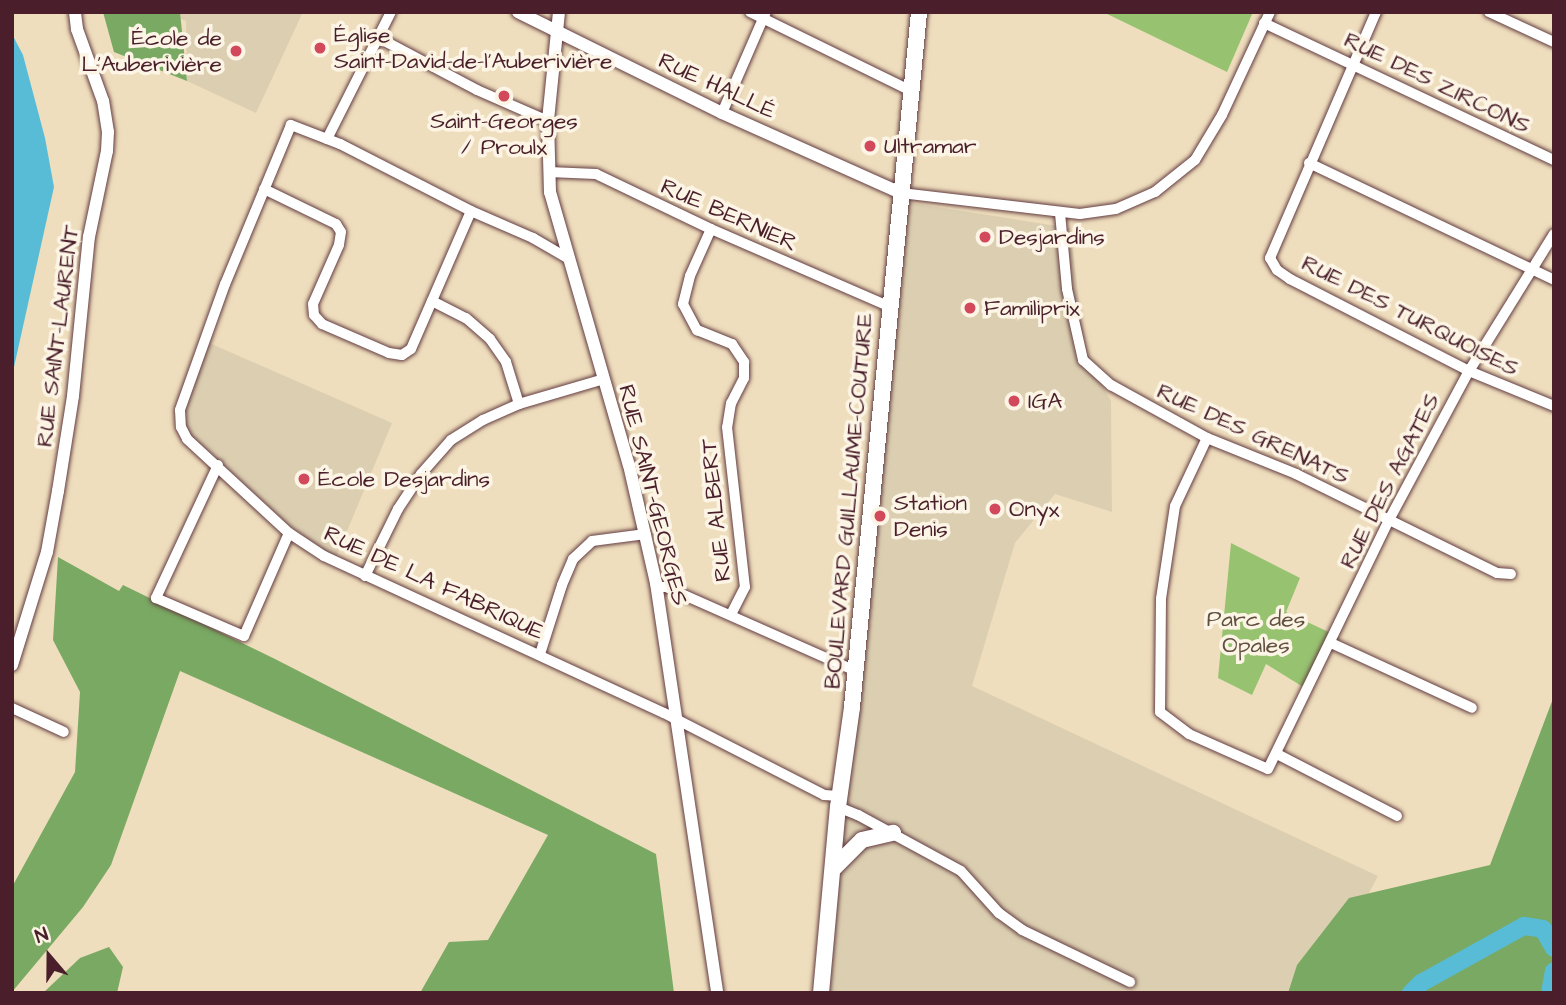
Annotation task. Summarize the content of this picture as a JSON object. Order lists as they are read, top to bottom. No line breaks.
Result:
{"streets":{"main road":["BOULEVARD GUILLAUME-COUTURE"],"street":["RUE DES ZIRCONS","RUE HALLÉ","RUE BERNIER","RUE DES TURQUOISES","RUE SAINT-LAURENT","RUE DES GRENATS","RUE DES AGATES","RUE SAINT-GEORGES","RUE ALBERT","RUE DE LA FABRIQUE"]},"crossings":[["RUE DES ZIRCONS","RUE DES TURQUOISES"],["RUE HALLÉ","RUE SAINT-GEORGES"],["RUE HALLÉ","BOULEVARD GUILLAUME-COUTURE"],["RUE BERNIER","RUE SAINT-GEORGES"],["RUE BERNIER","BOULEVARD GUILLAUME-COUTURE"],["RUE BERNIER","RUE ALBERT"],["RUE DES TURQUOISES","RUE DES AGATES"],["RUE DES GRENATS","RUE DES AGATES"],["RUE SAINT-GEORGES","RUE DE LA FABRIQUE"],["BOULEVARD GUILLAUME-COUTURE","RUE DE LA FABRIQUE"]],"parks":["Parc des Opales"],"places":["Église Saint-David-de-l’Auberivière","École de L'Auberivière","Saint-Georges / Proulx","Ultramar","Desjardins","Familiprix","IGA","École Desjardins","Onyx","Station Denis"],"north":"top"}
